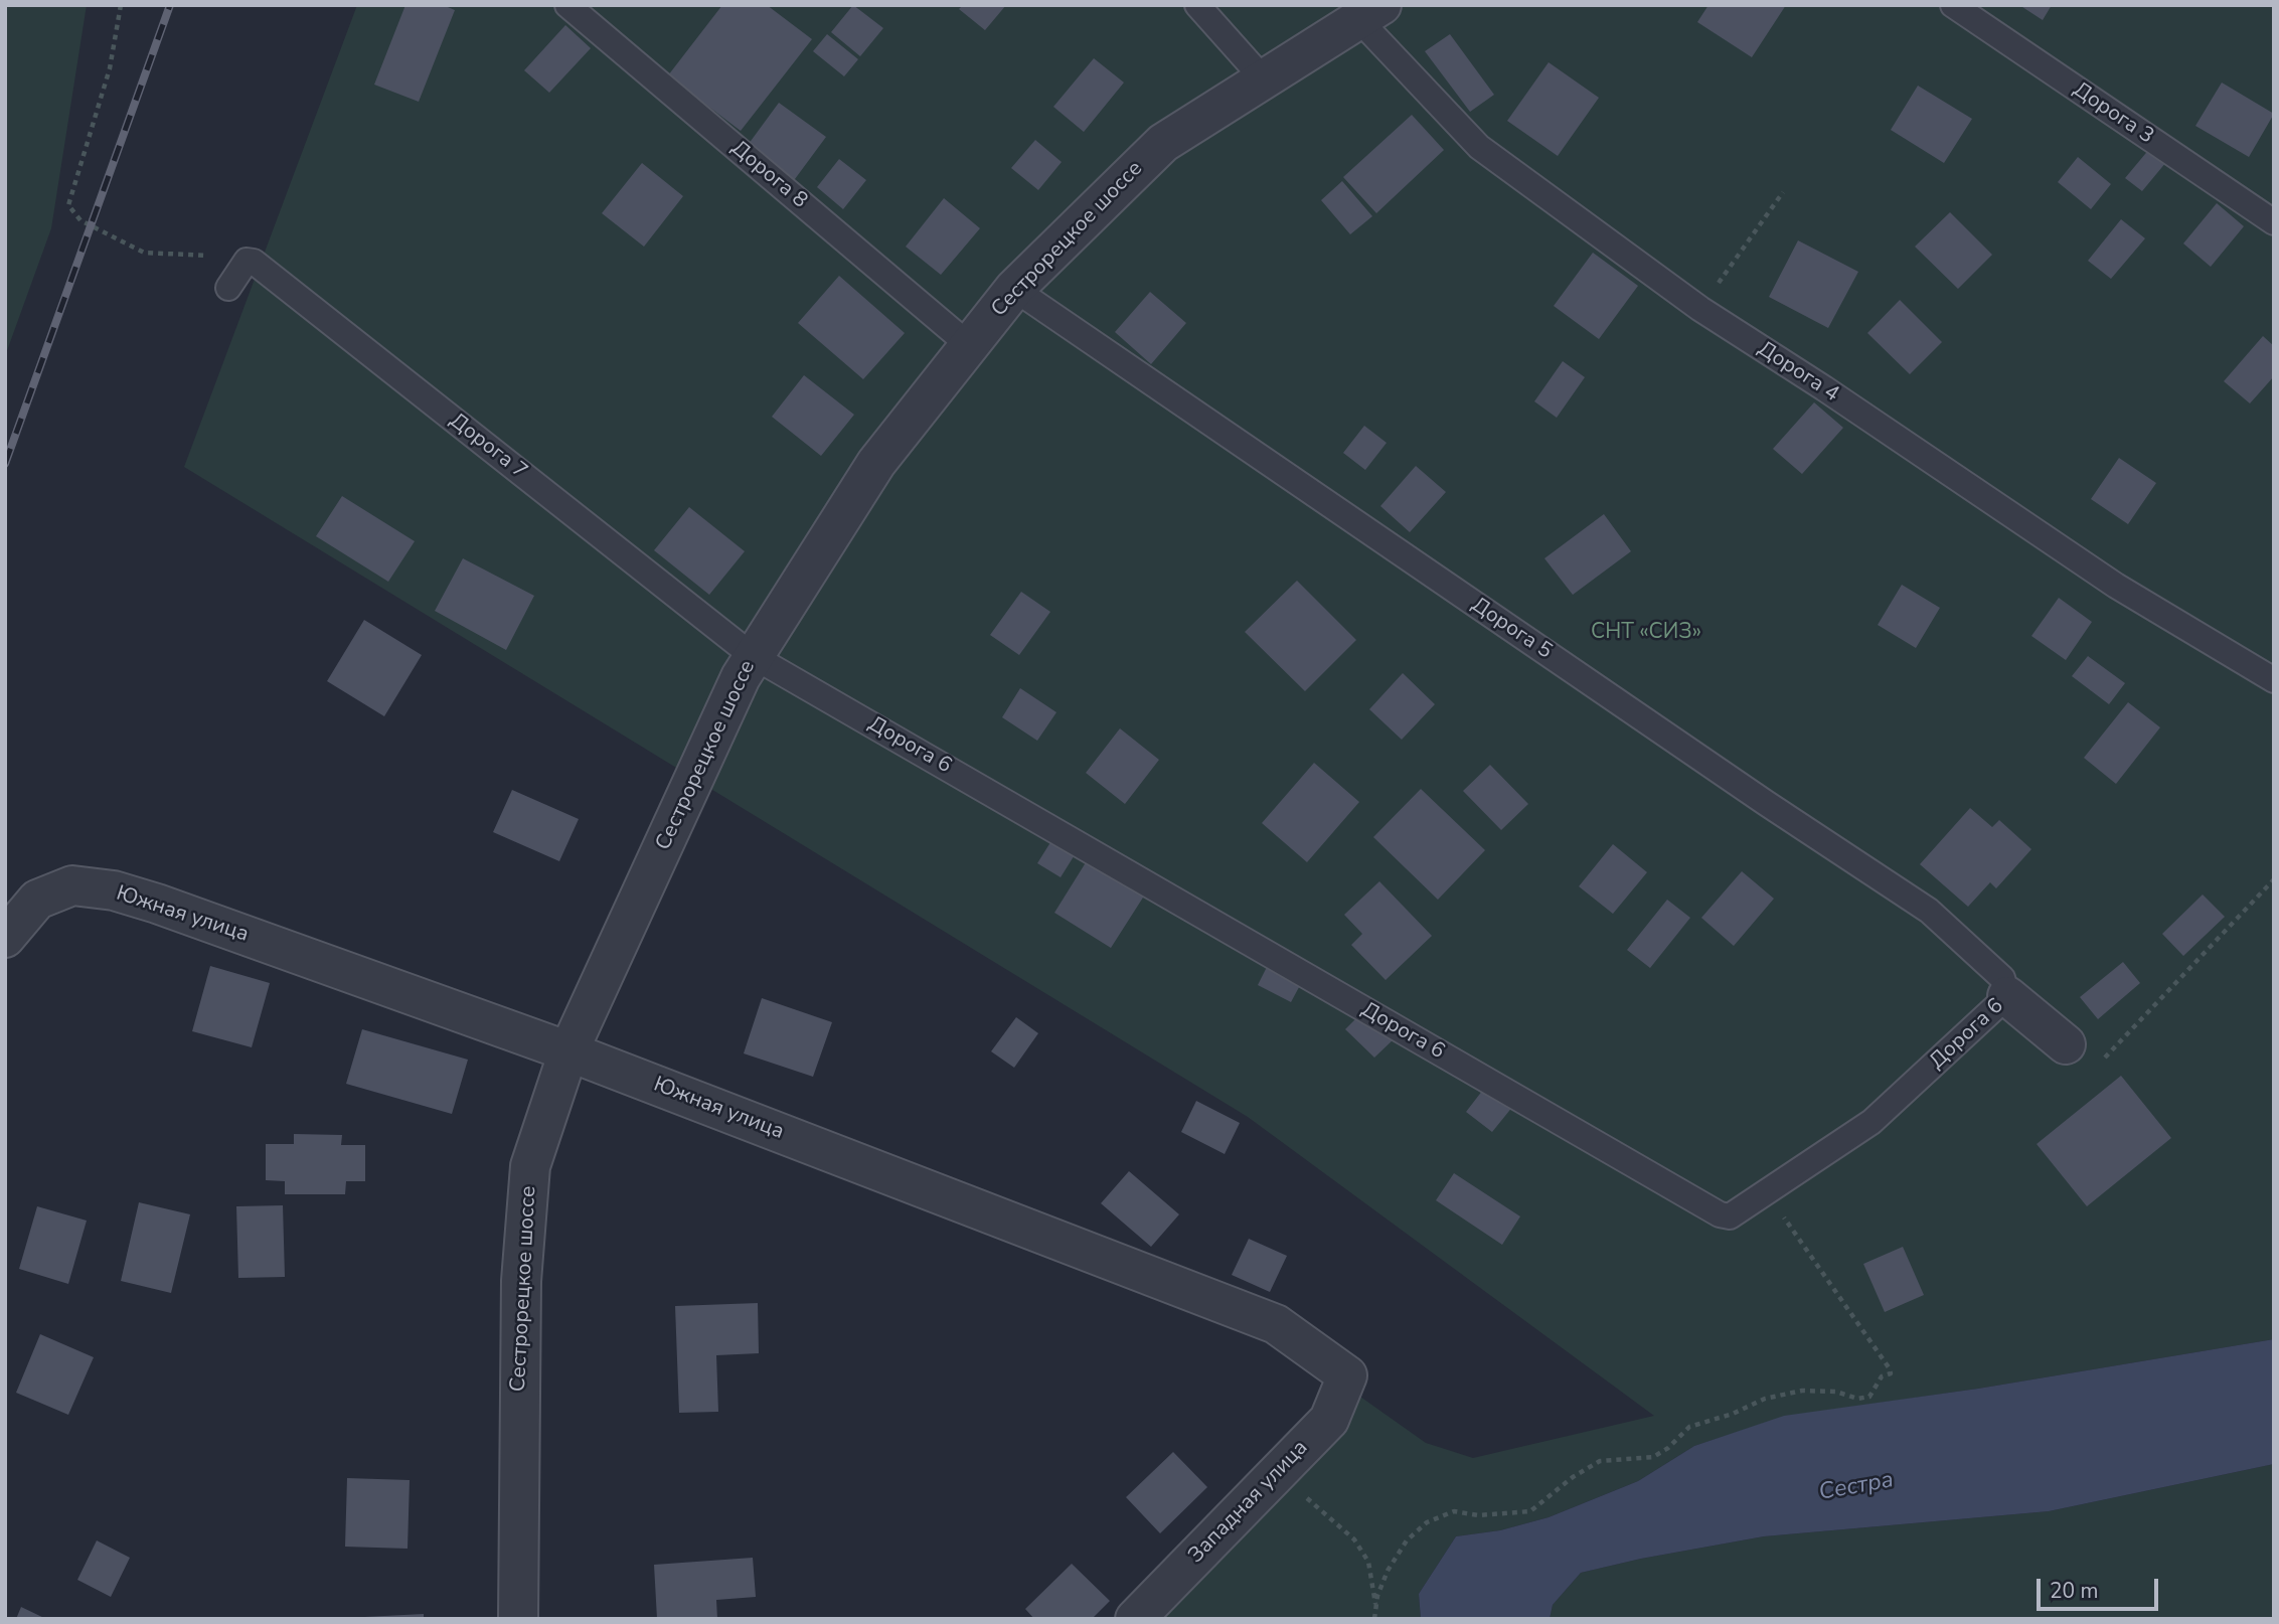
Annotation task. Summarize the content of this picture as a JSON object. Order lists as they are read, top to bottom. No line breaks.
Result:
{"streets":{"street":["Сестрорецкое шоссе","Южная улица","Западная улица"],"lane":["Дорога 3","Дорога 8","Дорога 4","Дорога 7","Дорога 5","Дорога 6"]},"crossings":[["Дорога 8","Сестрорецкое шоссе"],["Сестрорецкое шоссе","Дорога 4"],["Сестрорецкое шоссе","Дорога 7"],["Сестрорецкое шоссе","Дорога 5"],["Сестрорецкое шоссе","Дорога 6"],["Сестрорецкое шоссе","Южная улица"],["Дорога 7","Дорога 6"],["Дорога 5","Дорога 6"],["Южная улица","Западная улица"]],"water":["Сестра"],"parks":["СНТ «СИЗ»"],"scale_bar":"20 m"}
